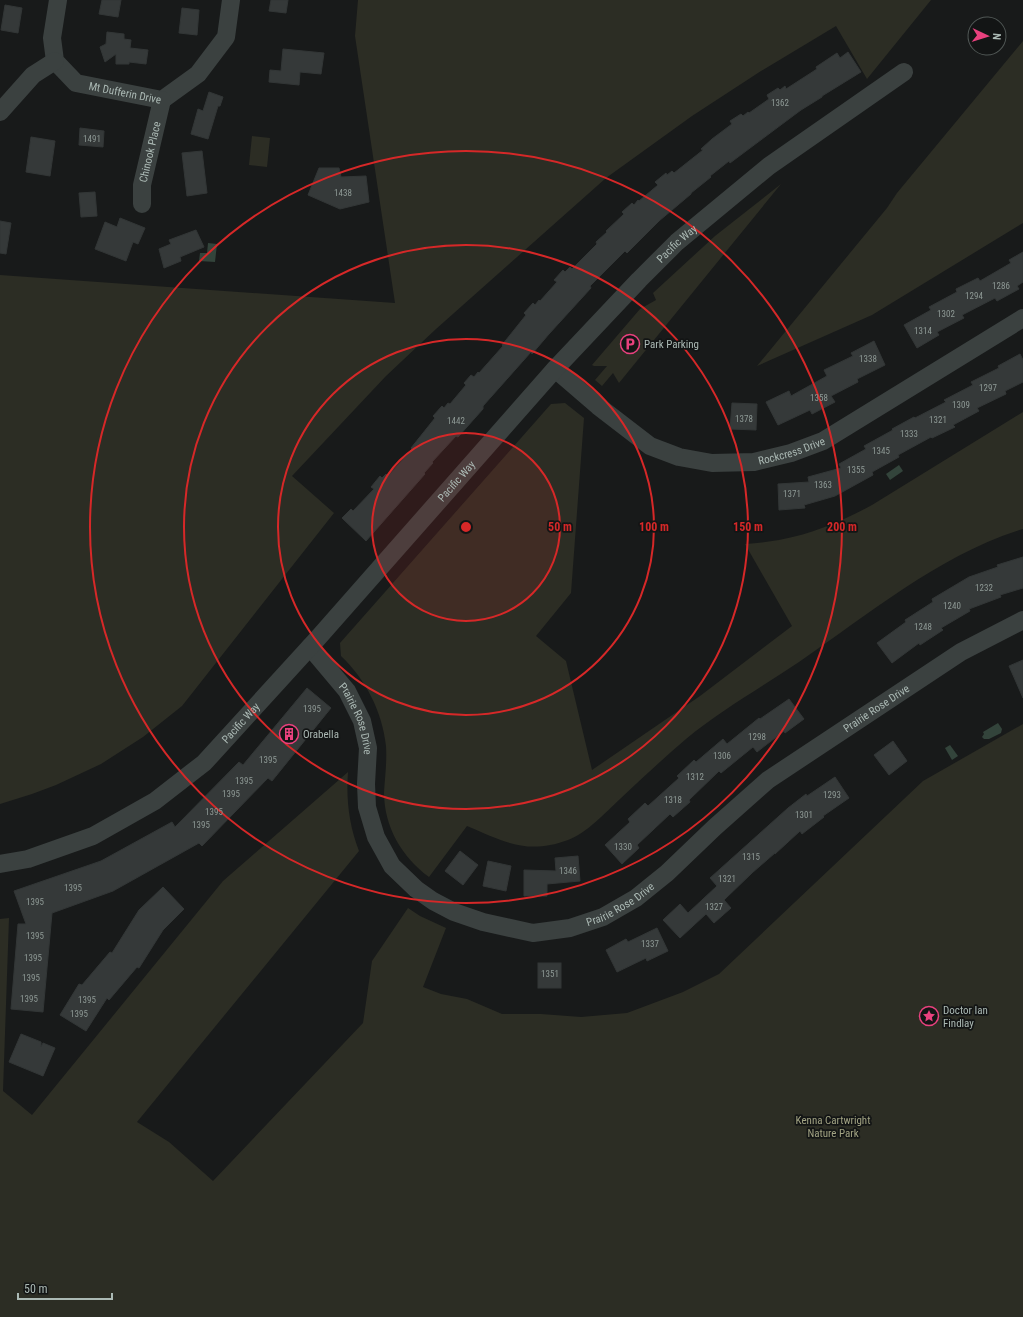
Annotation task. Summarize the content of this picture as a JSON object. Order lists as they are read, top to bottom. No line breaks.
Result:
{"streets":{"street":["Mt Dufferin Drive","Chinook Place","Pacific Way","Rockcress Drive","Prairie Rose Drive"]},"crossings":[["Mt Dufferin Drive","Chinook Place"],["Pacific Way","Rockcress Drive"],["Pacific Way","Prairie Rose Drive"]],"parks":["Kenna Cartwright Nature Park"],"places":{"parking":["Park Parking"],"building":["Orabella"],"place":["Doctor Ian Findlay"]},"house_numbers":["1362","1491","1438","1286","1294","1302","1314","1338","1297","1358","1309","1378","1321","1442","1333","1345","1355","1363","1371","1232","1240","1248","1395","1298","1306","1395","1312","1395","1395","1293","1318","1395","1301","1395","1330","1315","1346","1321","1395","1395","1327","1395","1337","1395","1351","1395","1395","1395","1395"],"scale_bar":"50 m","north":"right","rings":["50 m","100 m","150 m","200 m"]}
